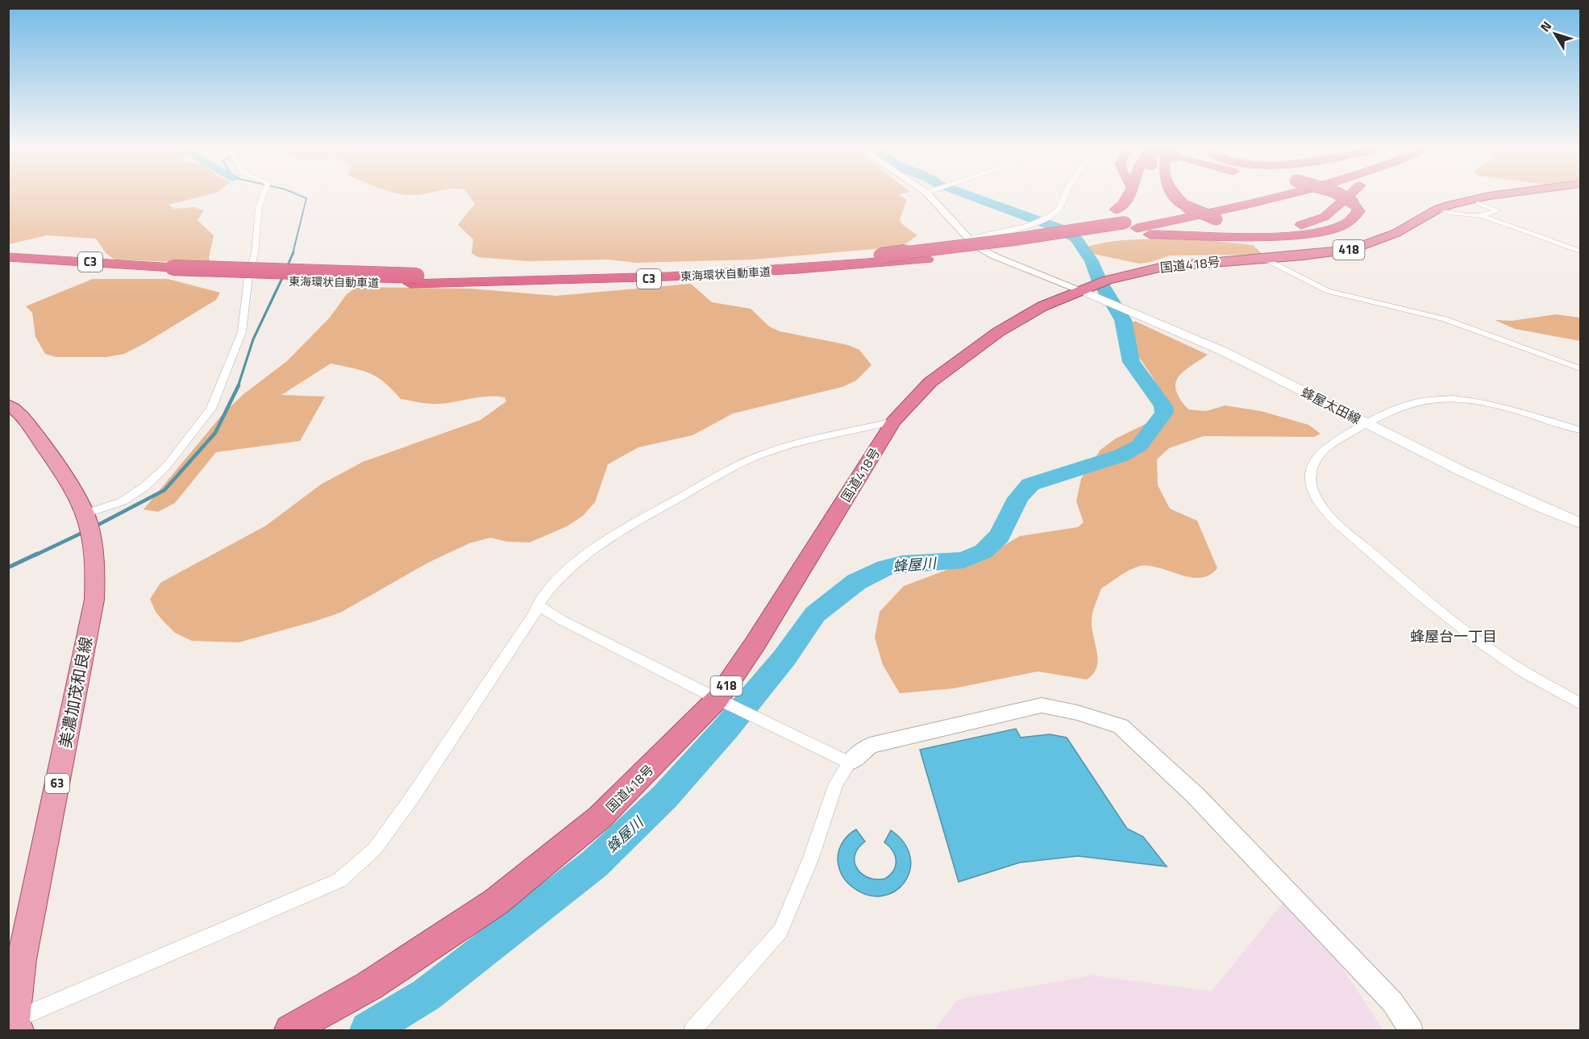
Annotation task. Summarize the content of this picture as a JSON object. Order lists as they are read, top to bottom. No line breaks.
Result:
{"streets":{"highway":["418","C3","国道418号","東海環状自動車道"],"main road":["蜂屋太田線","美濃加茂和良線","63"]},"crossings":[["国道418号","蜂屋太田線"]],"districts":["蜂屋台一丁目"],"water":["蜂屋川"],"north":"top left"}
